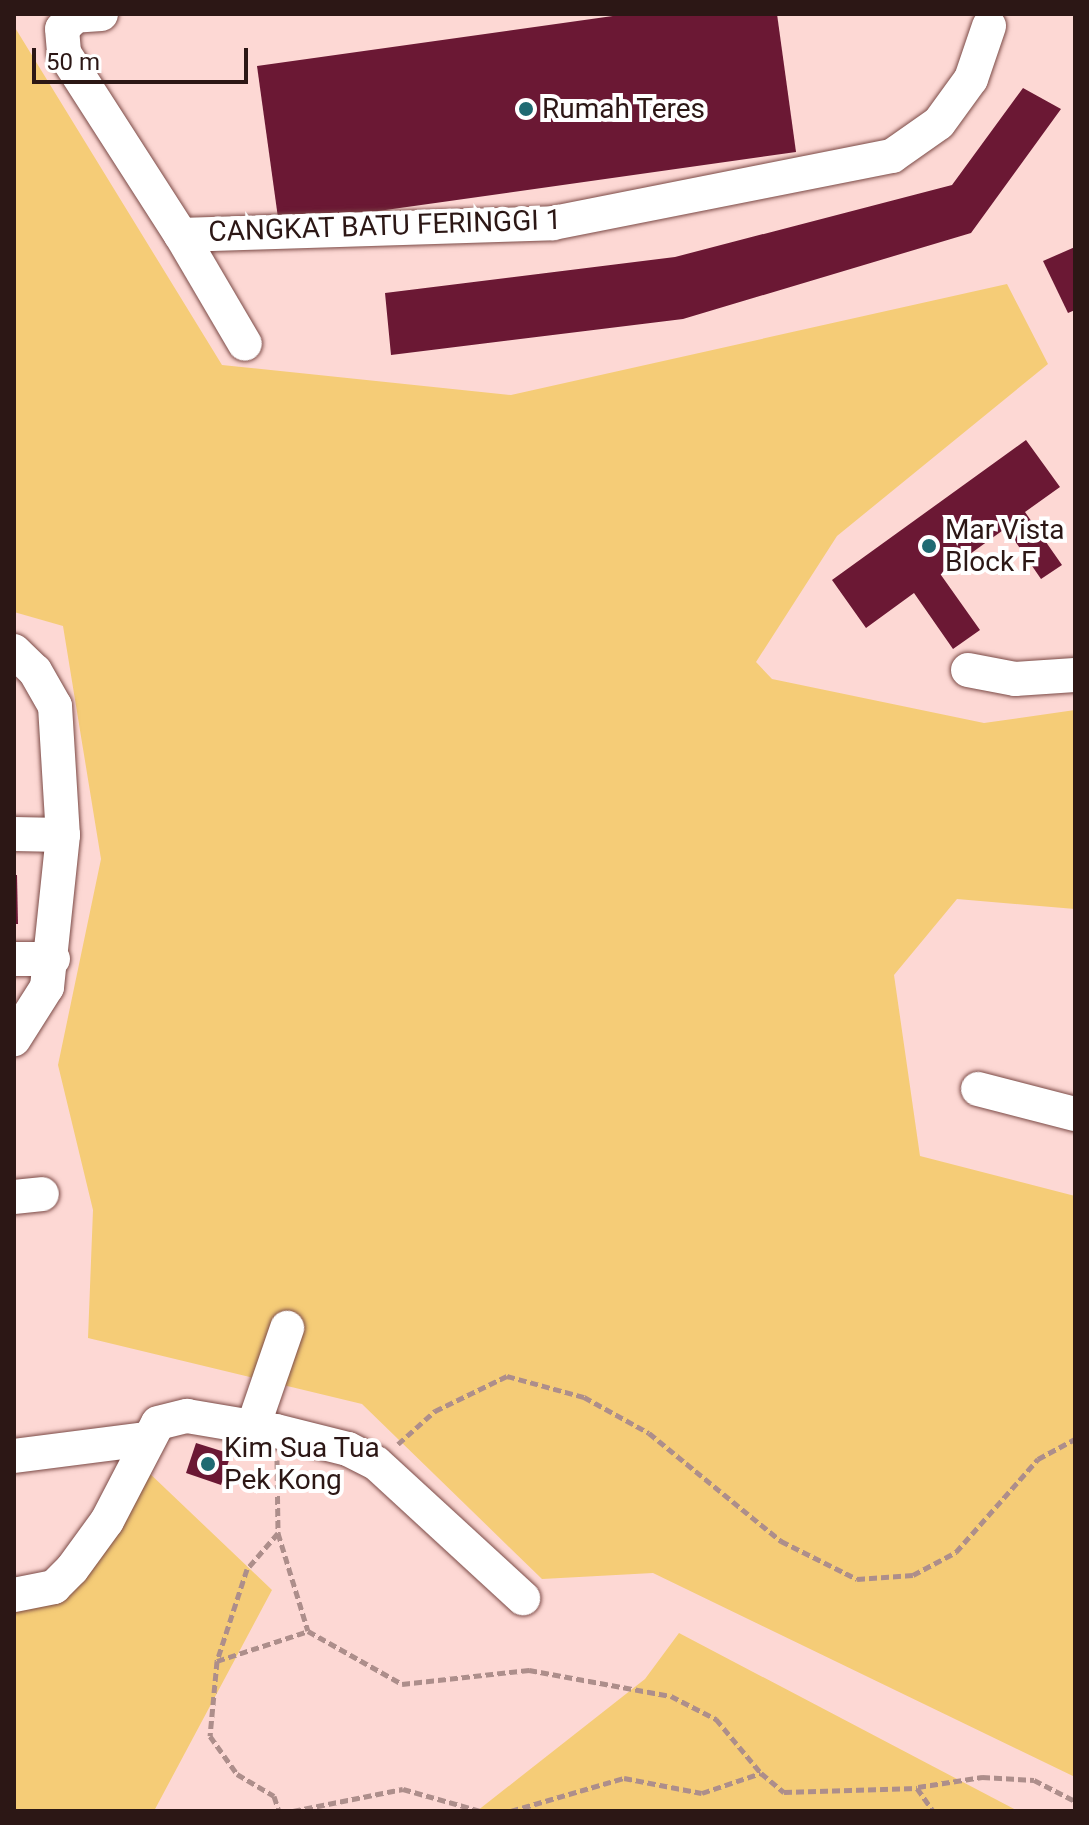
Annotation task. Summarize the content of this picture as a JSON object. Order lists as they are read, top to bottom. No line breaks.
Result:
{"streets":{"street":["CANGKAT BATU FERINGGI 1"]},"places":["Rumah Teres","Mar Vista Block F","Kim Sua Tua Pek Kong"],"scale_bar":"50 m"}
